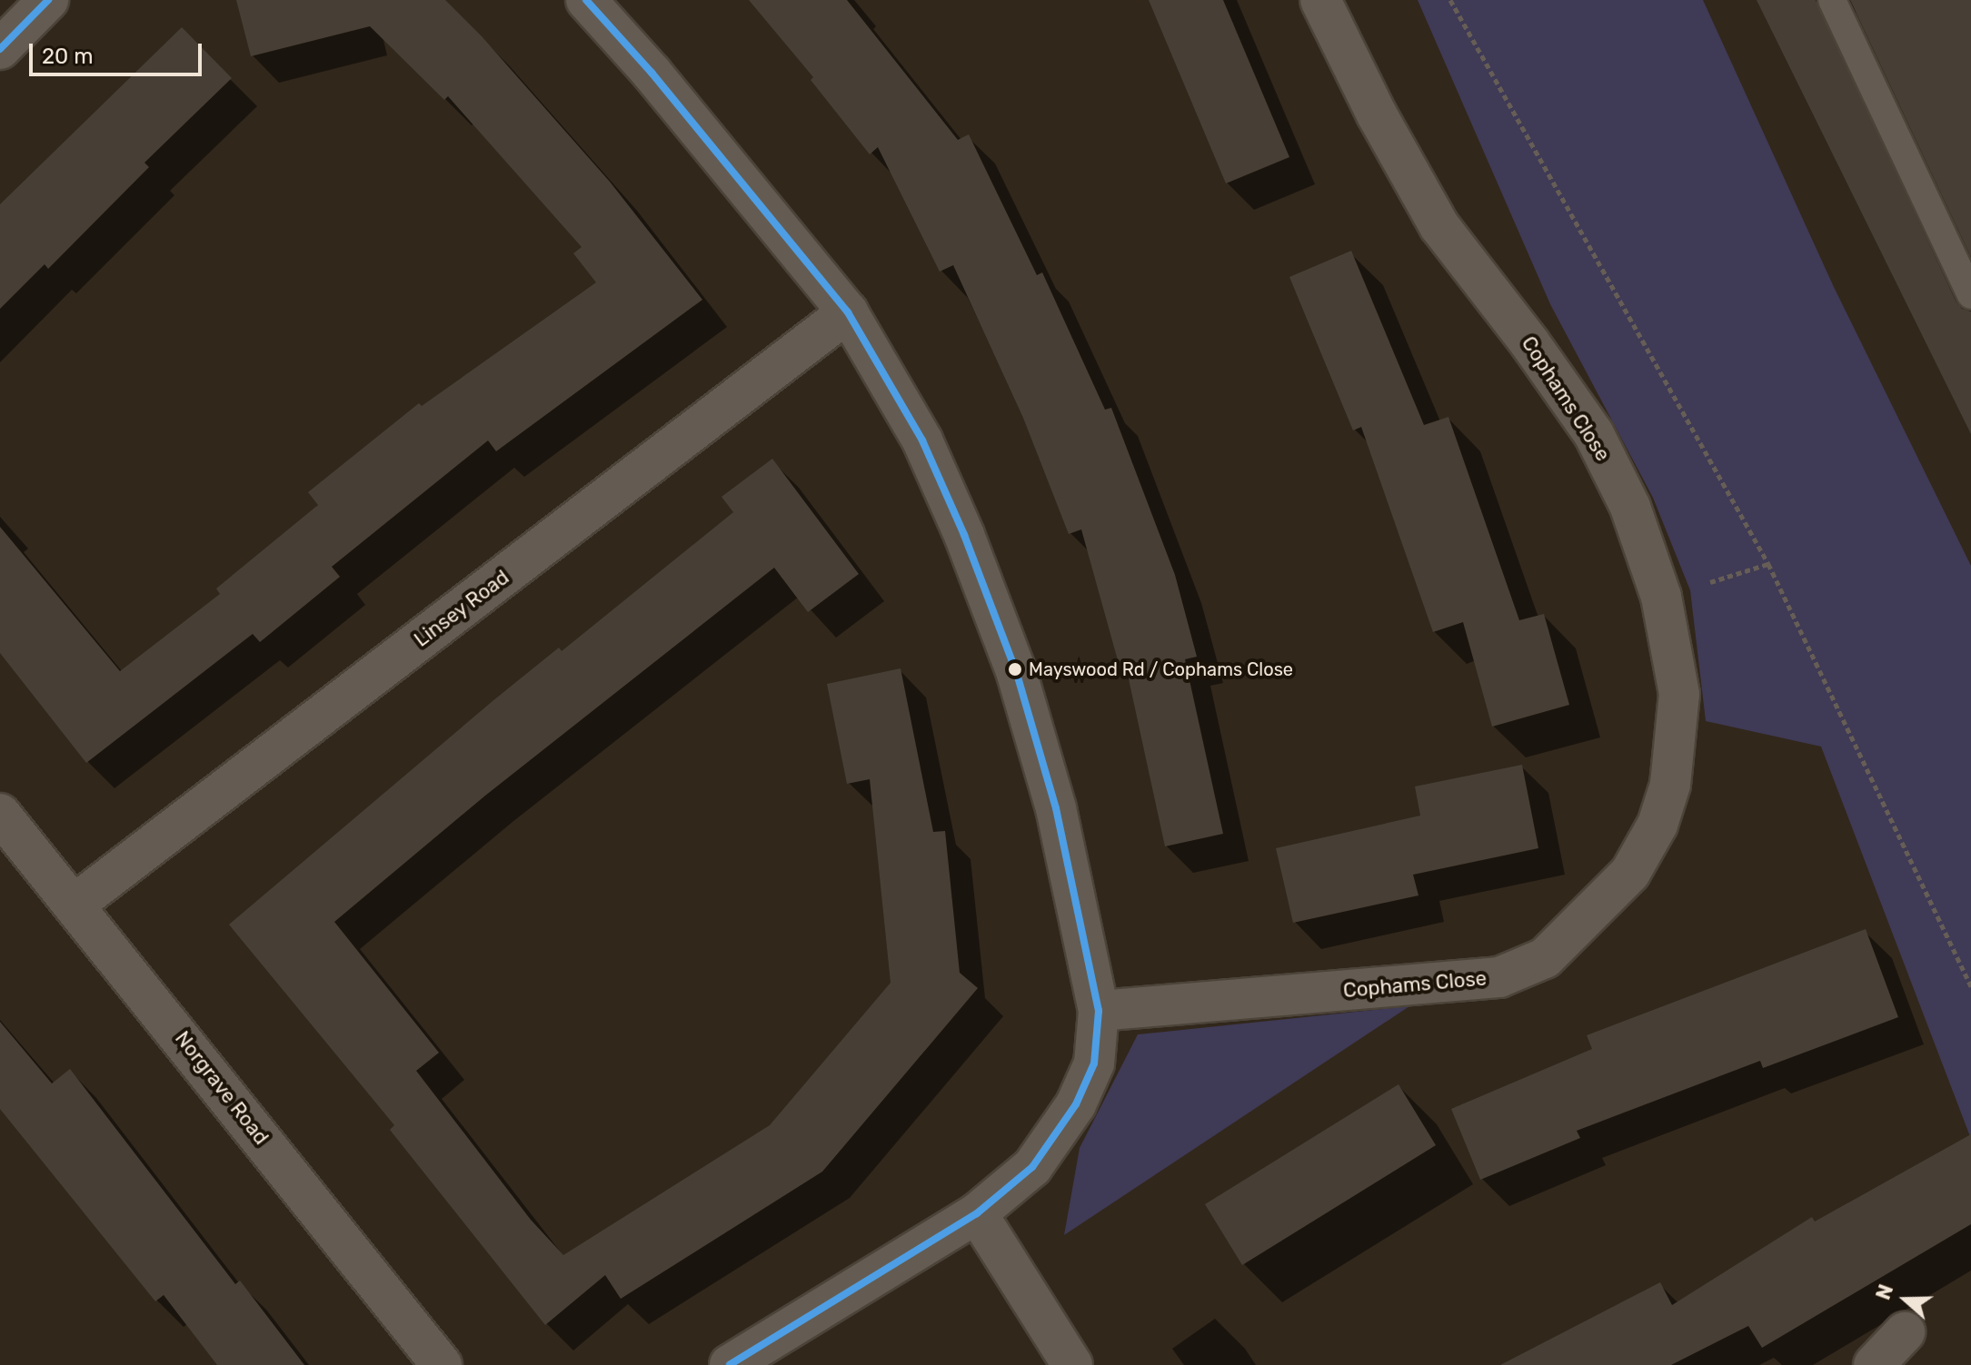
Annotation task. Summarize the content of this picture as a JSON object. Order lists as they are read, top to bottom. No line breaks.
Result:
{"streets":{"street":["Cophams Close","Linsey Road","Norgrave Road"]},"crossings":[["Linsey Road","Norgrave Road"]],"places":["Mayswood Rd / Cophams Close"],"scale_bar":"20 m","north":"left"}
